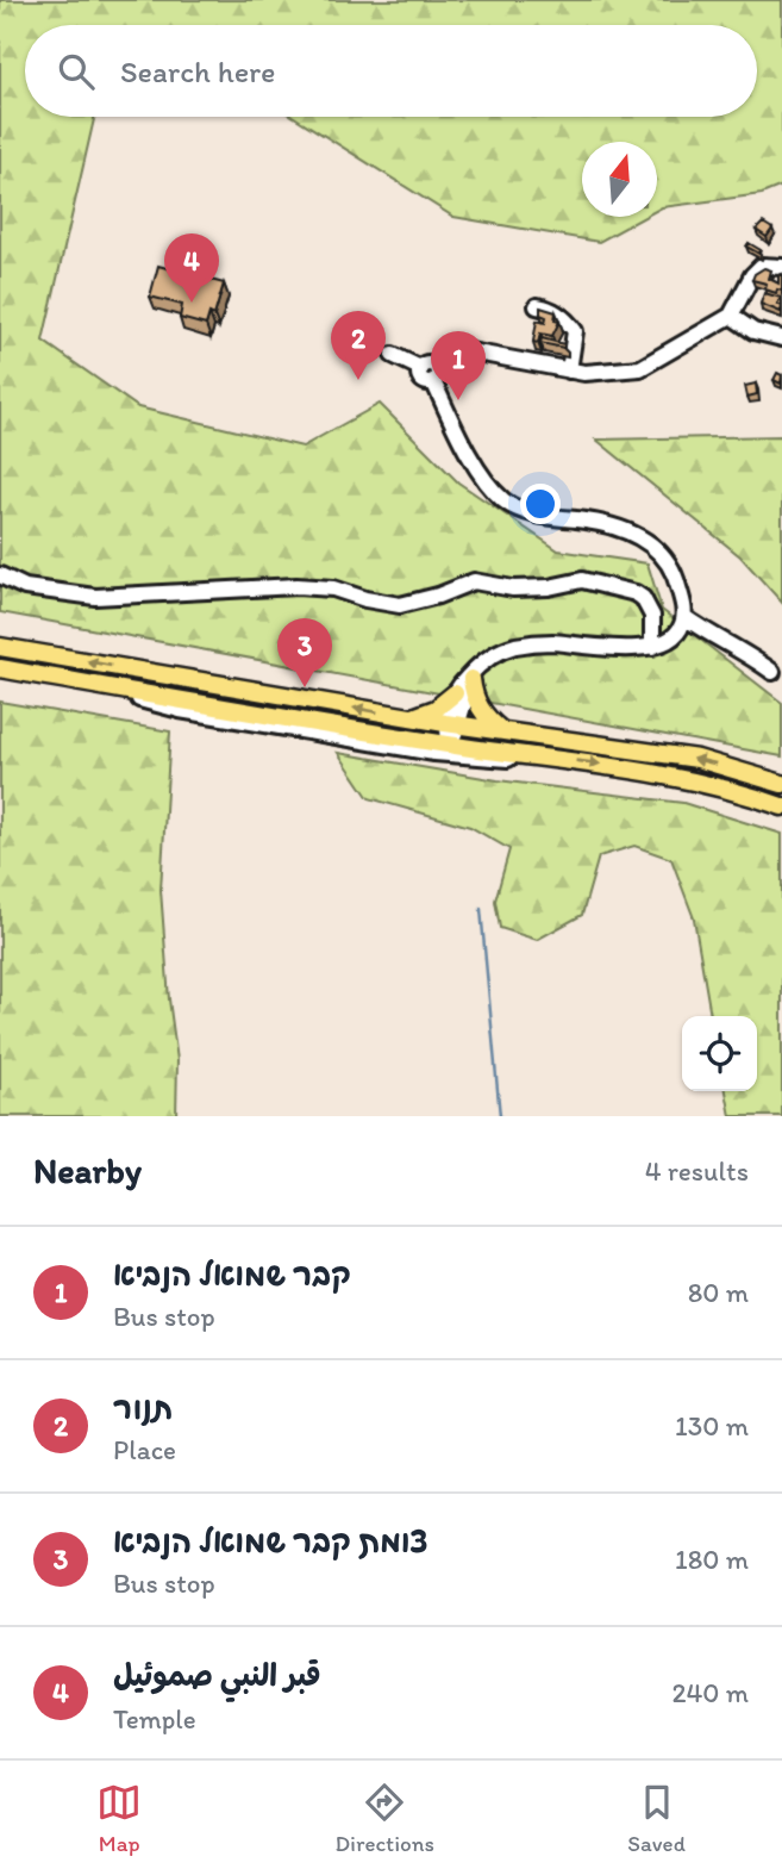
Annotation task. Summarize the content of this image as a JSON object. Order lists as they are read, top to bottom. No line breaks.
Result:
{"north":"top","page":{"search":"Search here","pins":["4","2","1","3"],"heading":["Nearby","4 results"],"list":[{"mark":"1","name":"קבר שמואל הנביא","note":"Bus stop","value":"80 m"},{"mark":"2","name":"תנור","note":"Place","value":"130 m"},{"mark":"3","name":"צומת קבר שמואל הנביא","note":"Bus stop","value":"180 m"},{"mark":"4","name":"قبر النبي صموئيل","note":"Temple","value":"240 m"}],"nav":["Map","Directions","Saved"]}}
